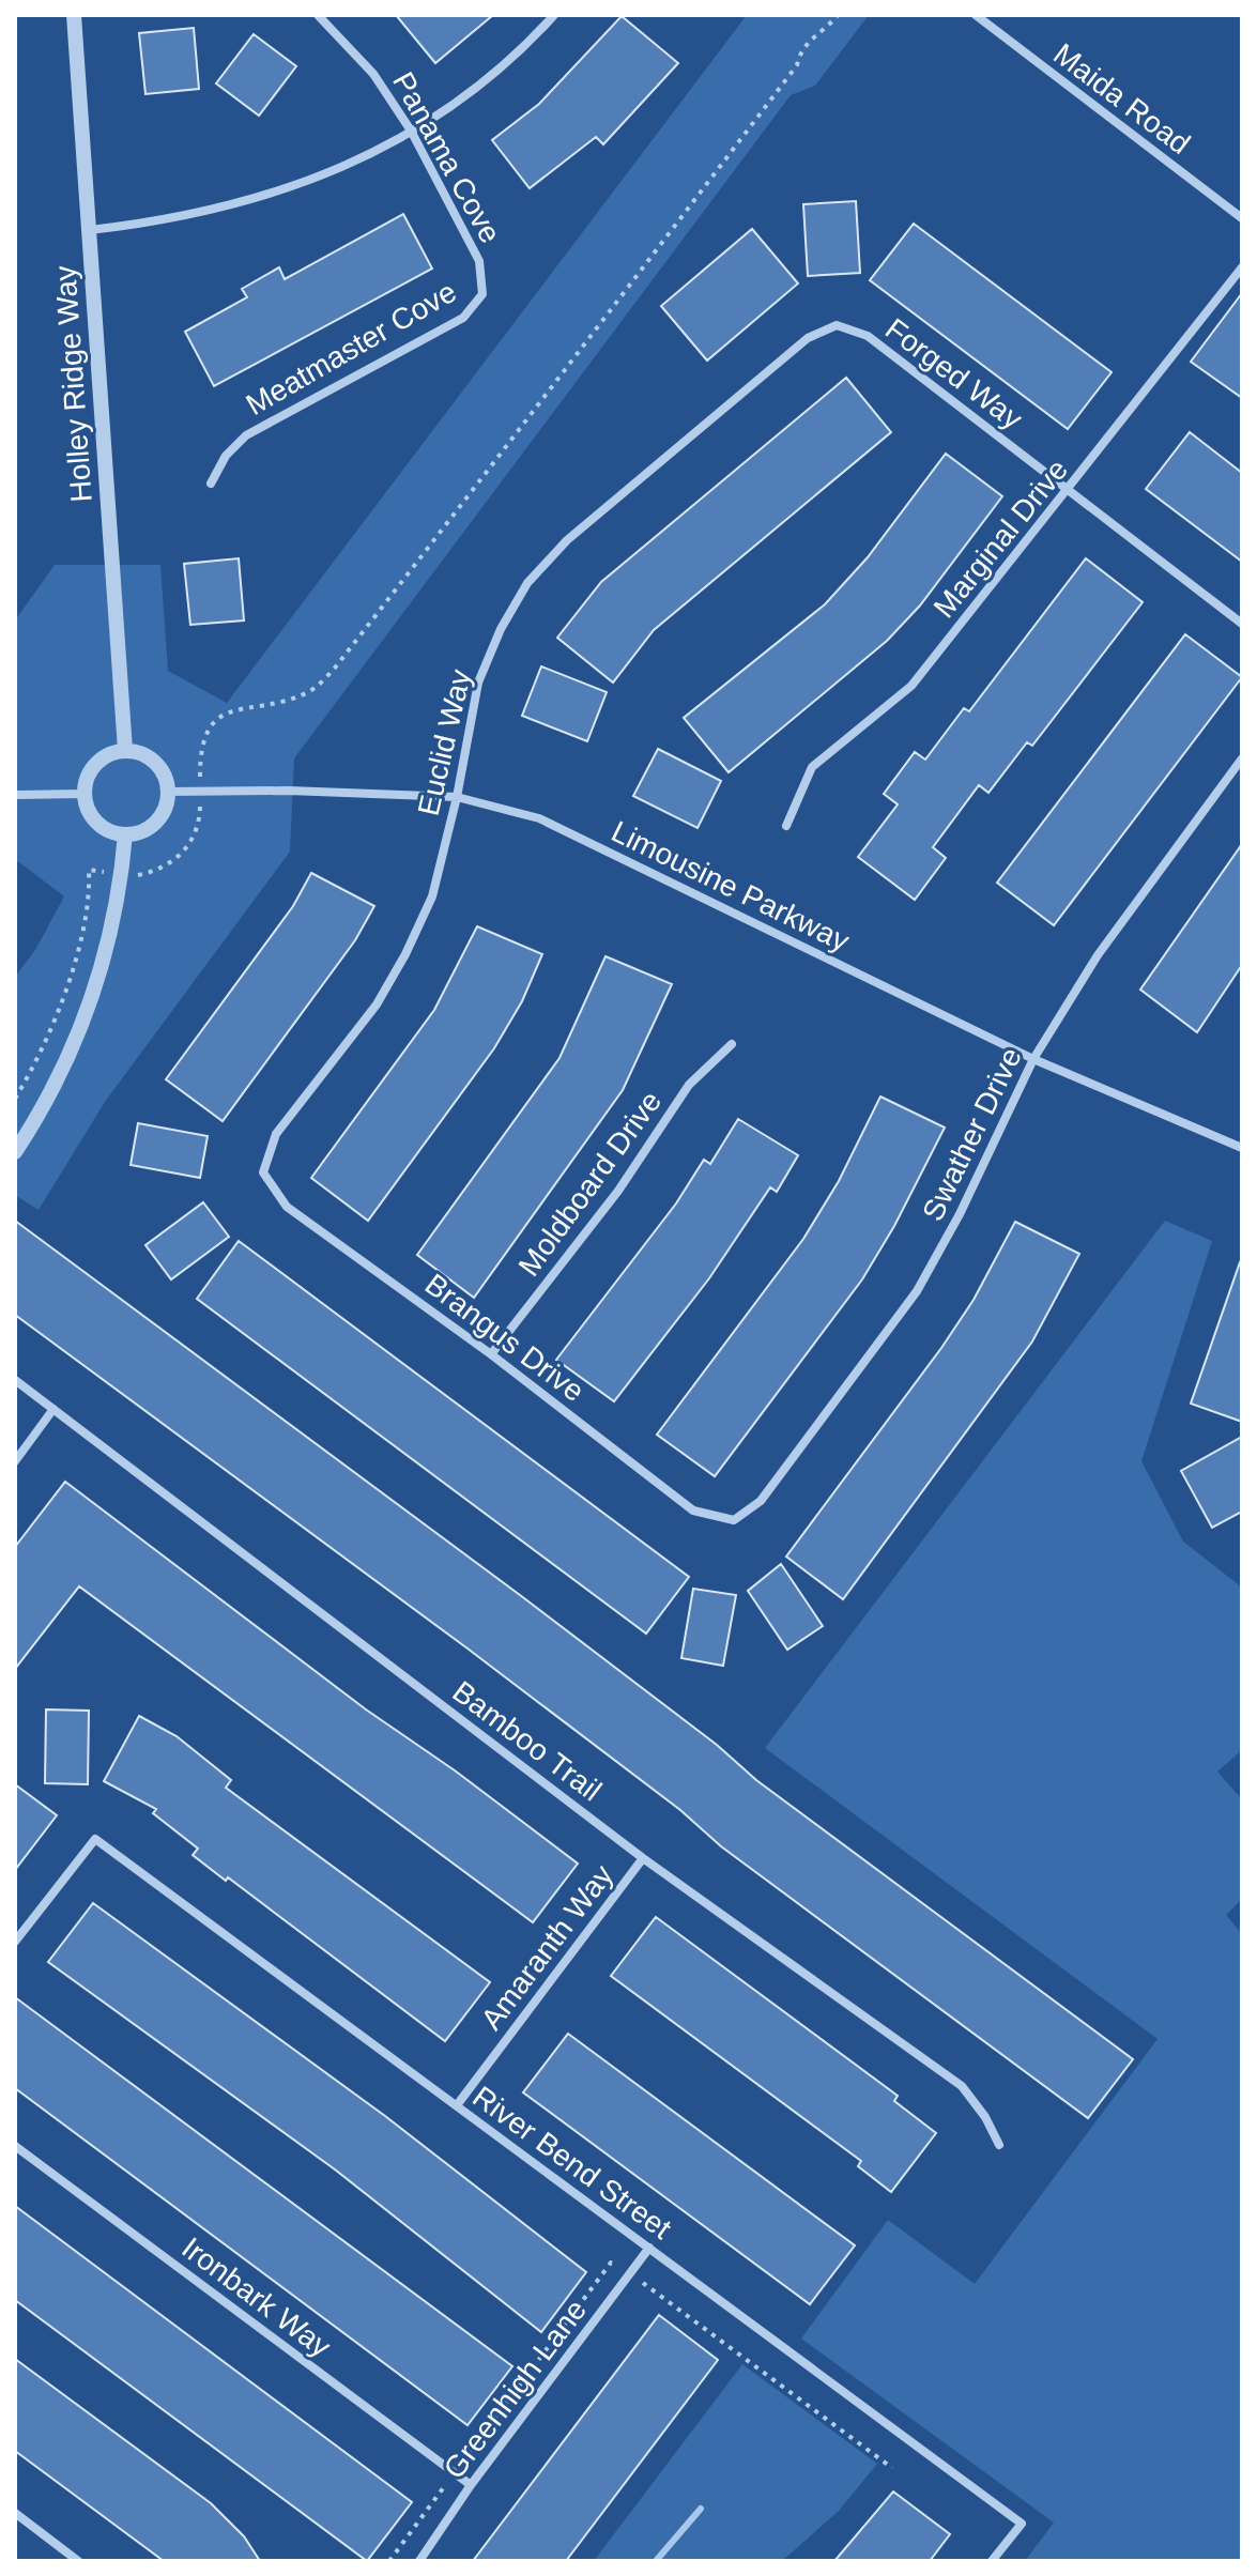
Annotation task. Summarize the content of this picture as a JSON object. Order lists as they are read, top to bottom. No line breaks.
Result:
{"streets":{"street":["Maida Road","Panama Cove","Meatmaster Cove","Forged Way","Holley Ridge Way","Marginal Drive","Euclid Way","Limousine Parkway","Swather Drive","Moldboard Drive","Brangus Drive","Bamboo Trail","Amaranth Way","River Bend Street","Ironbark Way","Greenhigh Lane"]},"crossings":[["Panama Cove","Meatmaster Cove"],["Forged Way","Marginal Drive"],["Forged Way","Euclid Way"],["Holley Ridge Way","Limousine Parkway"],["Euclid Way","Limousine Parkway"],["Euclid Way","Brangus Drive"],["Limousine Parkway","Swather Drive"],["Swather Drive","Brangus Drive"],["Moldboard Drive","Brangus Drive"],["Bamboo Trail","Amaranth Way"],["Amaranth Way","River Bend Street"],["River Bend Street","Greenhigh Lane"],["Ironbark Way","Greenhigh Lane"]]}
